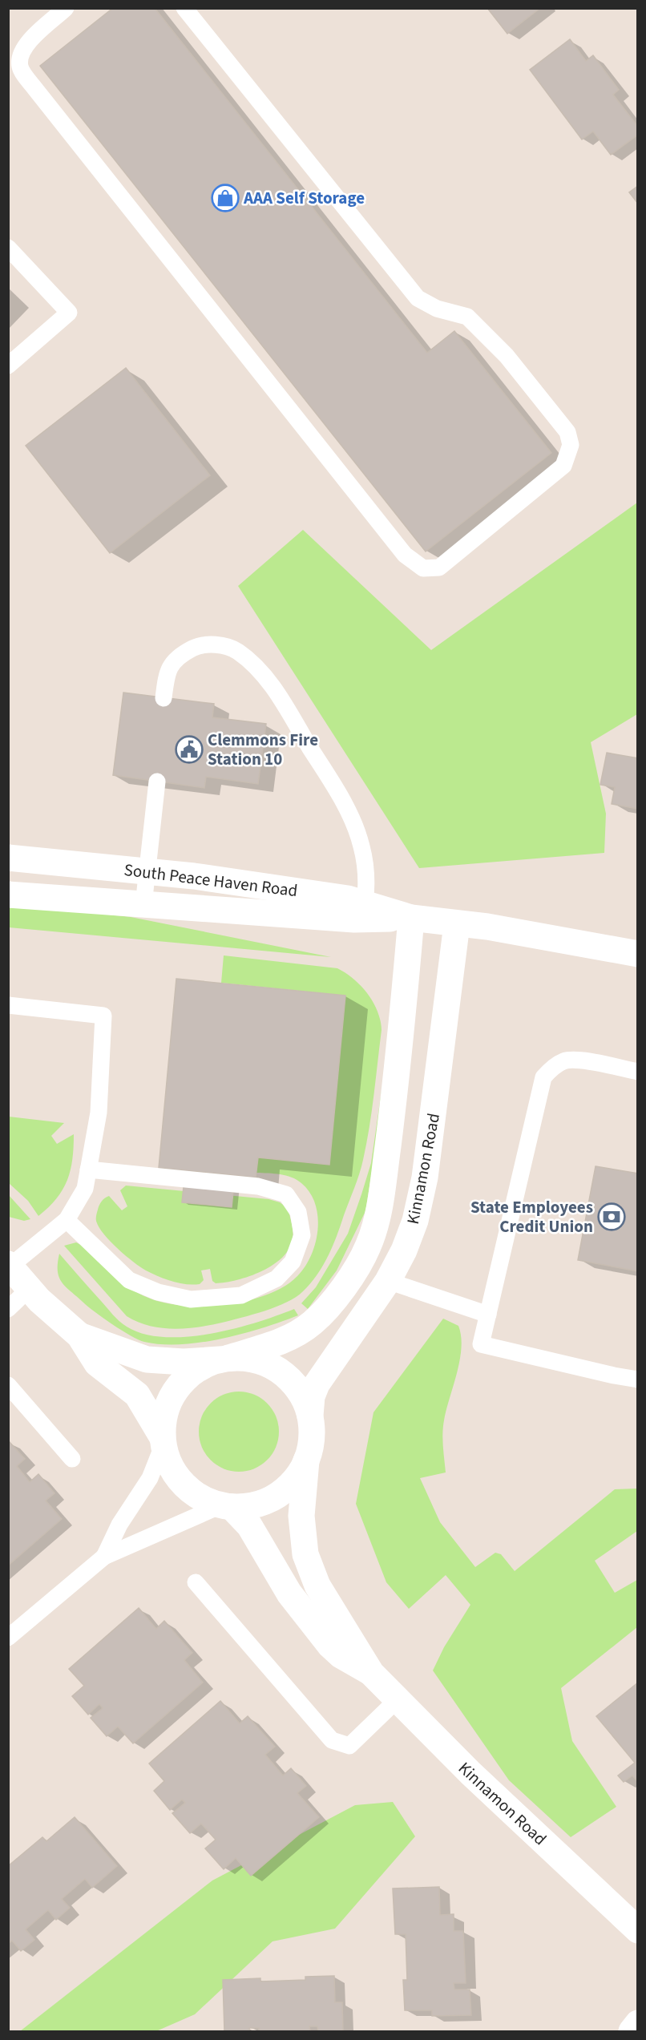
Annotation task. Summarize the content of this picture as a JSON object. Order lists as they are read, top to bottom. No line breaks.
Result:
{"streets":{"main road":["South Peace Haven Road","Kinnamon Road"]},"crossings":[["South Peace Haven Road","Kinnamon Road"]],"places":{"shop":["AAA Self Storage"],"public building":["Clemmons Fire Station 10"],"bank":["State Employees Credit Union"]}}
